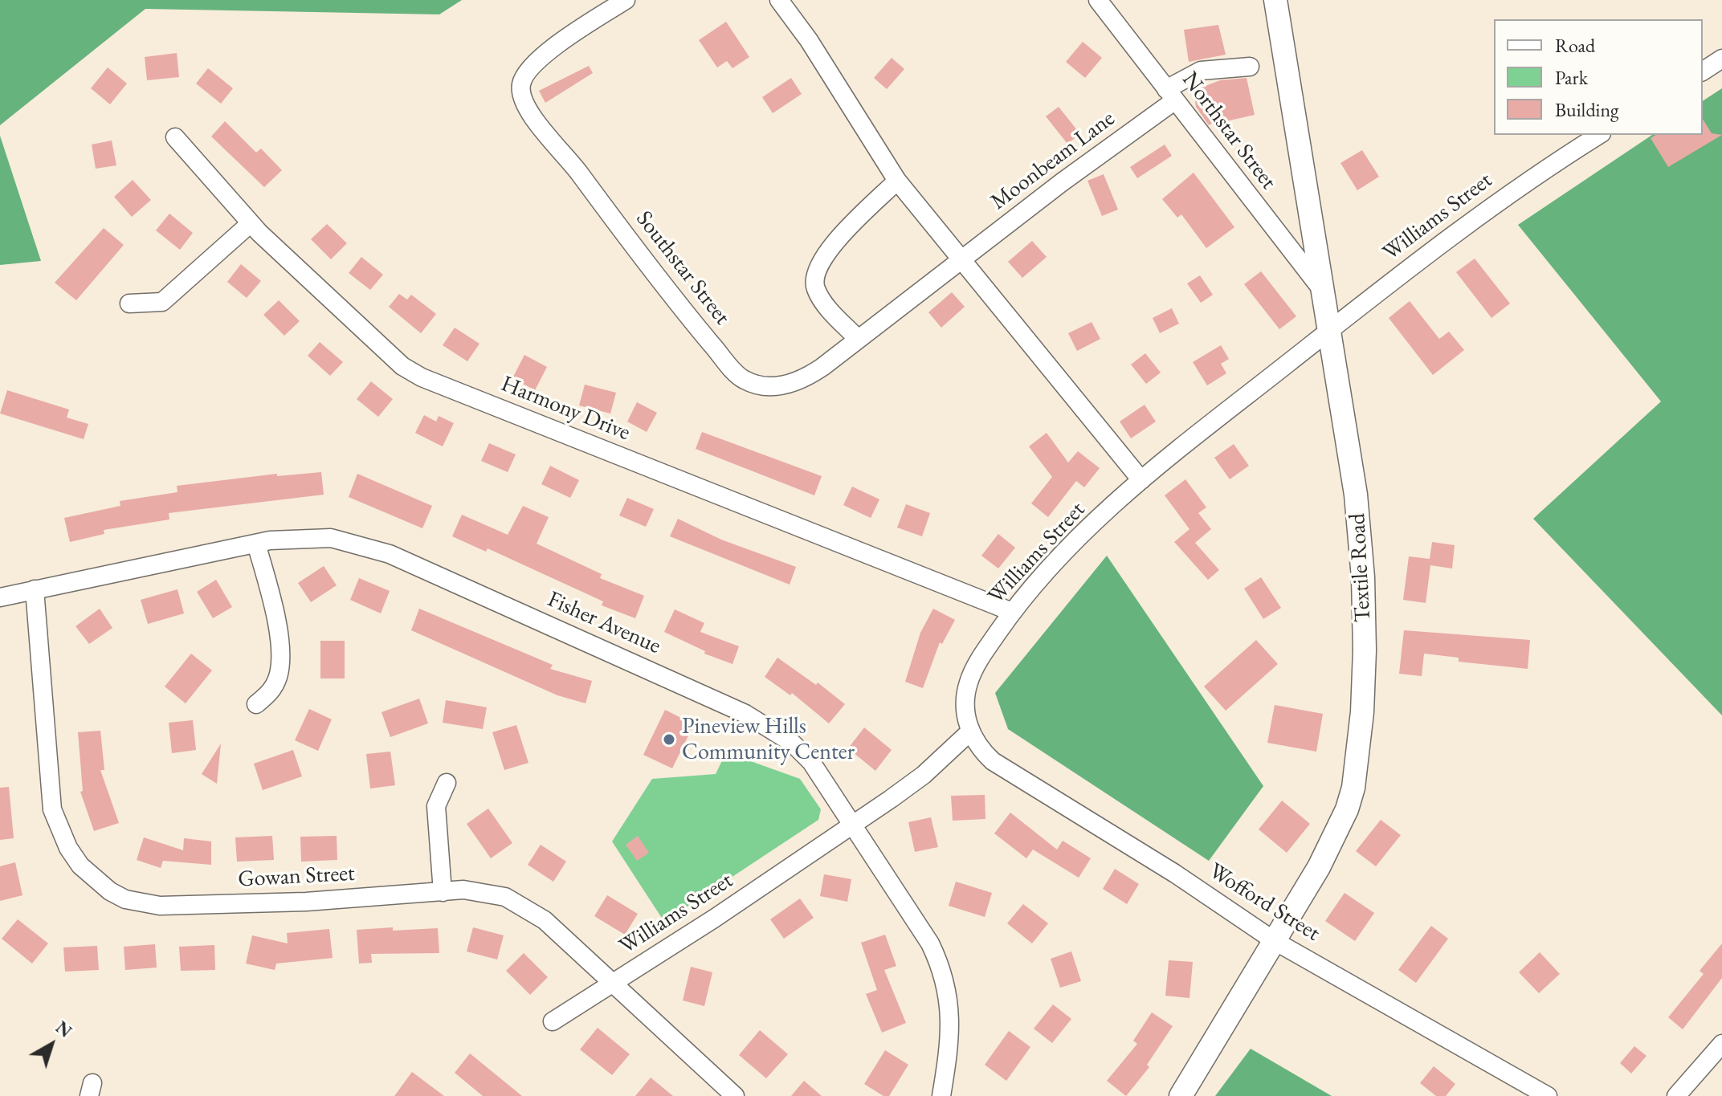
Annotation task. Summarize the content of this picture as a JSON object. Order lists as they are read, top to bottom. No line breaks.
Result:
{"streets":{"street":["Northstar Street","Moonbeam Lane","Williams Street","Southstar Street","Harmony Drive","Textile Road","Fisher Avenue","Gowan Street","Wofford Street"]},"crossings":[["Northstar Street","Moonbeam Lane"],["Northstar Street","Textile Road"],["Moonbeam Lane","Southstar Street"],["Williams Street","Harmony Drive"],["Williams Street","Textile Road"],["Williams Street","Fisher Avenue"],["Williams Street","Gowan Street"],["Williams Street","Wofford Street"],["Textile Road","Wofford Street"],["Fisher Avenue","Gowan Street"]],"places":["Pineview Hills Community Center"],"legend":["Road","Park","Building"],"north":"top right"}
